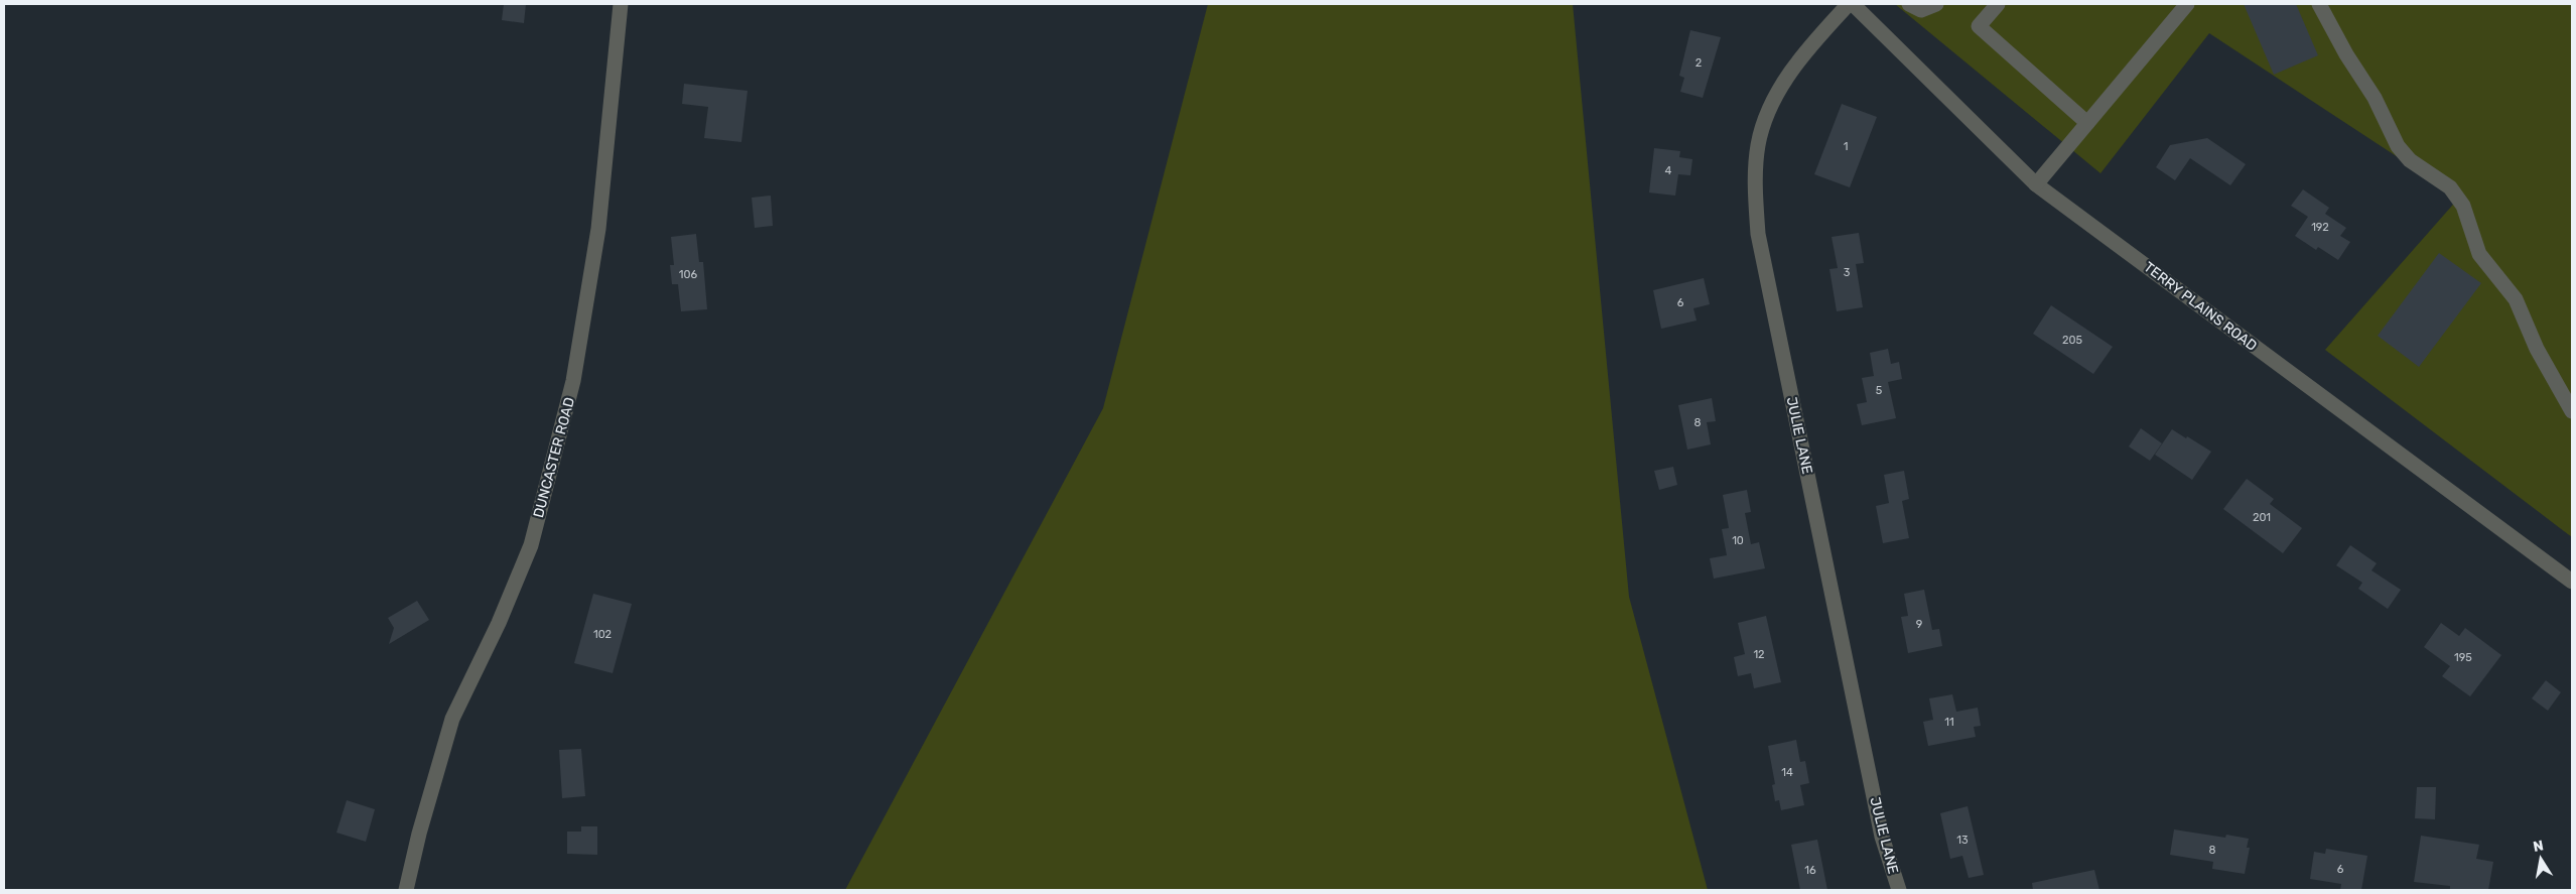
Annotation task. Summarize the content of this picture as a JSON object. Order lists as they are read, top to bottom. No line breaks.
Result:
{"streets":{"street":["TERRY PLAINS ROAD","JULIE LANE","DUNCASTER ROAD"]},"house_numbers":["2","1","4","192","3","106","6","205","5","8","201","10","9","102","12","195","11","14","13","8","6","16"],"north":"top"}
